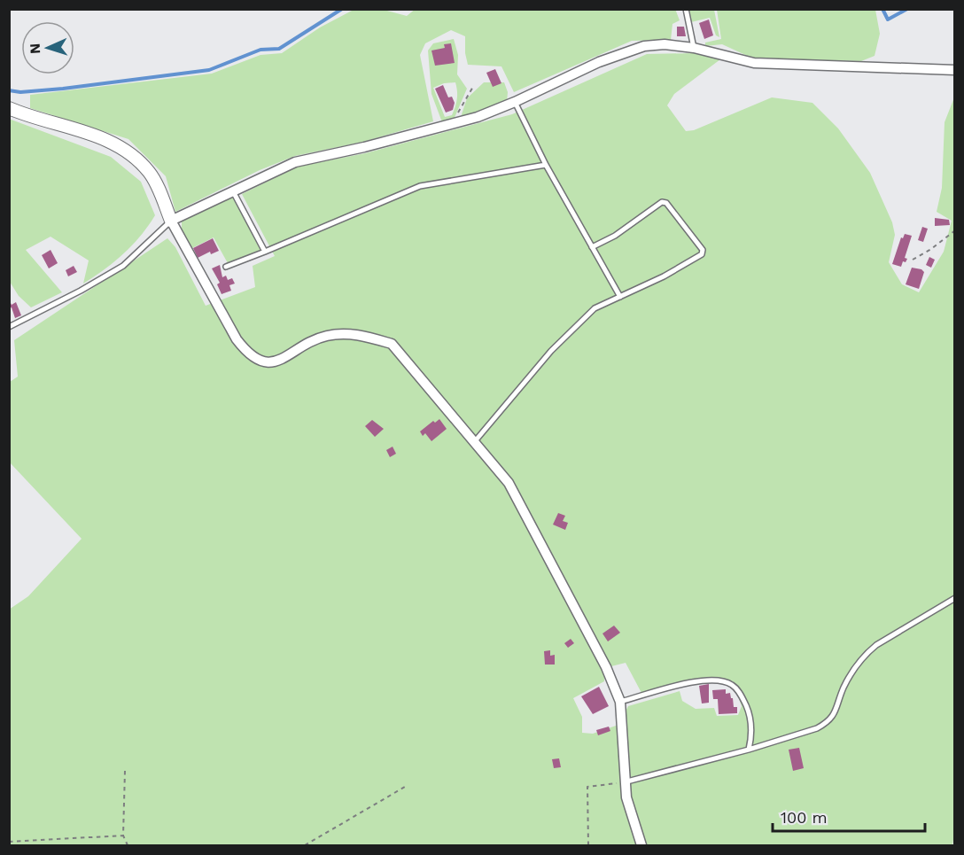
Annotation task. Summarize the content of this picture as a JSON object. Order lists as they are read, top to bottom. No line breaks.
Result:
{"scale_bar":"100 m","north":"left"}
